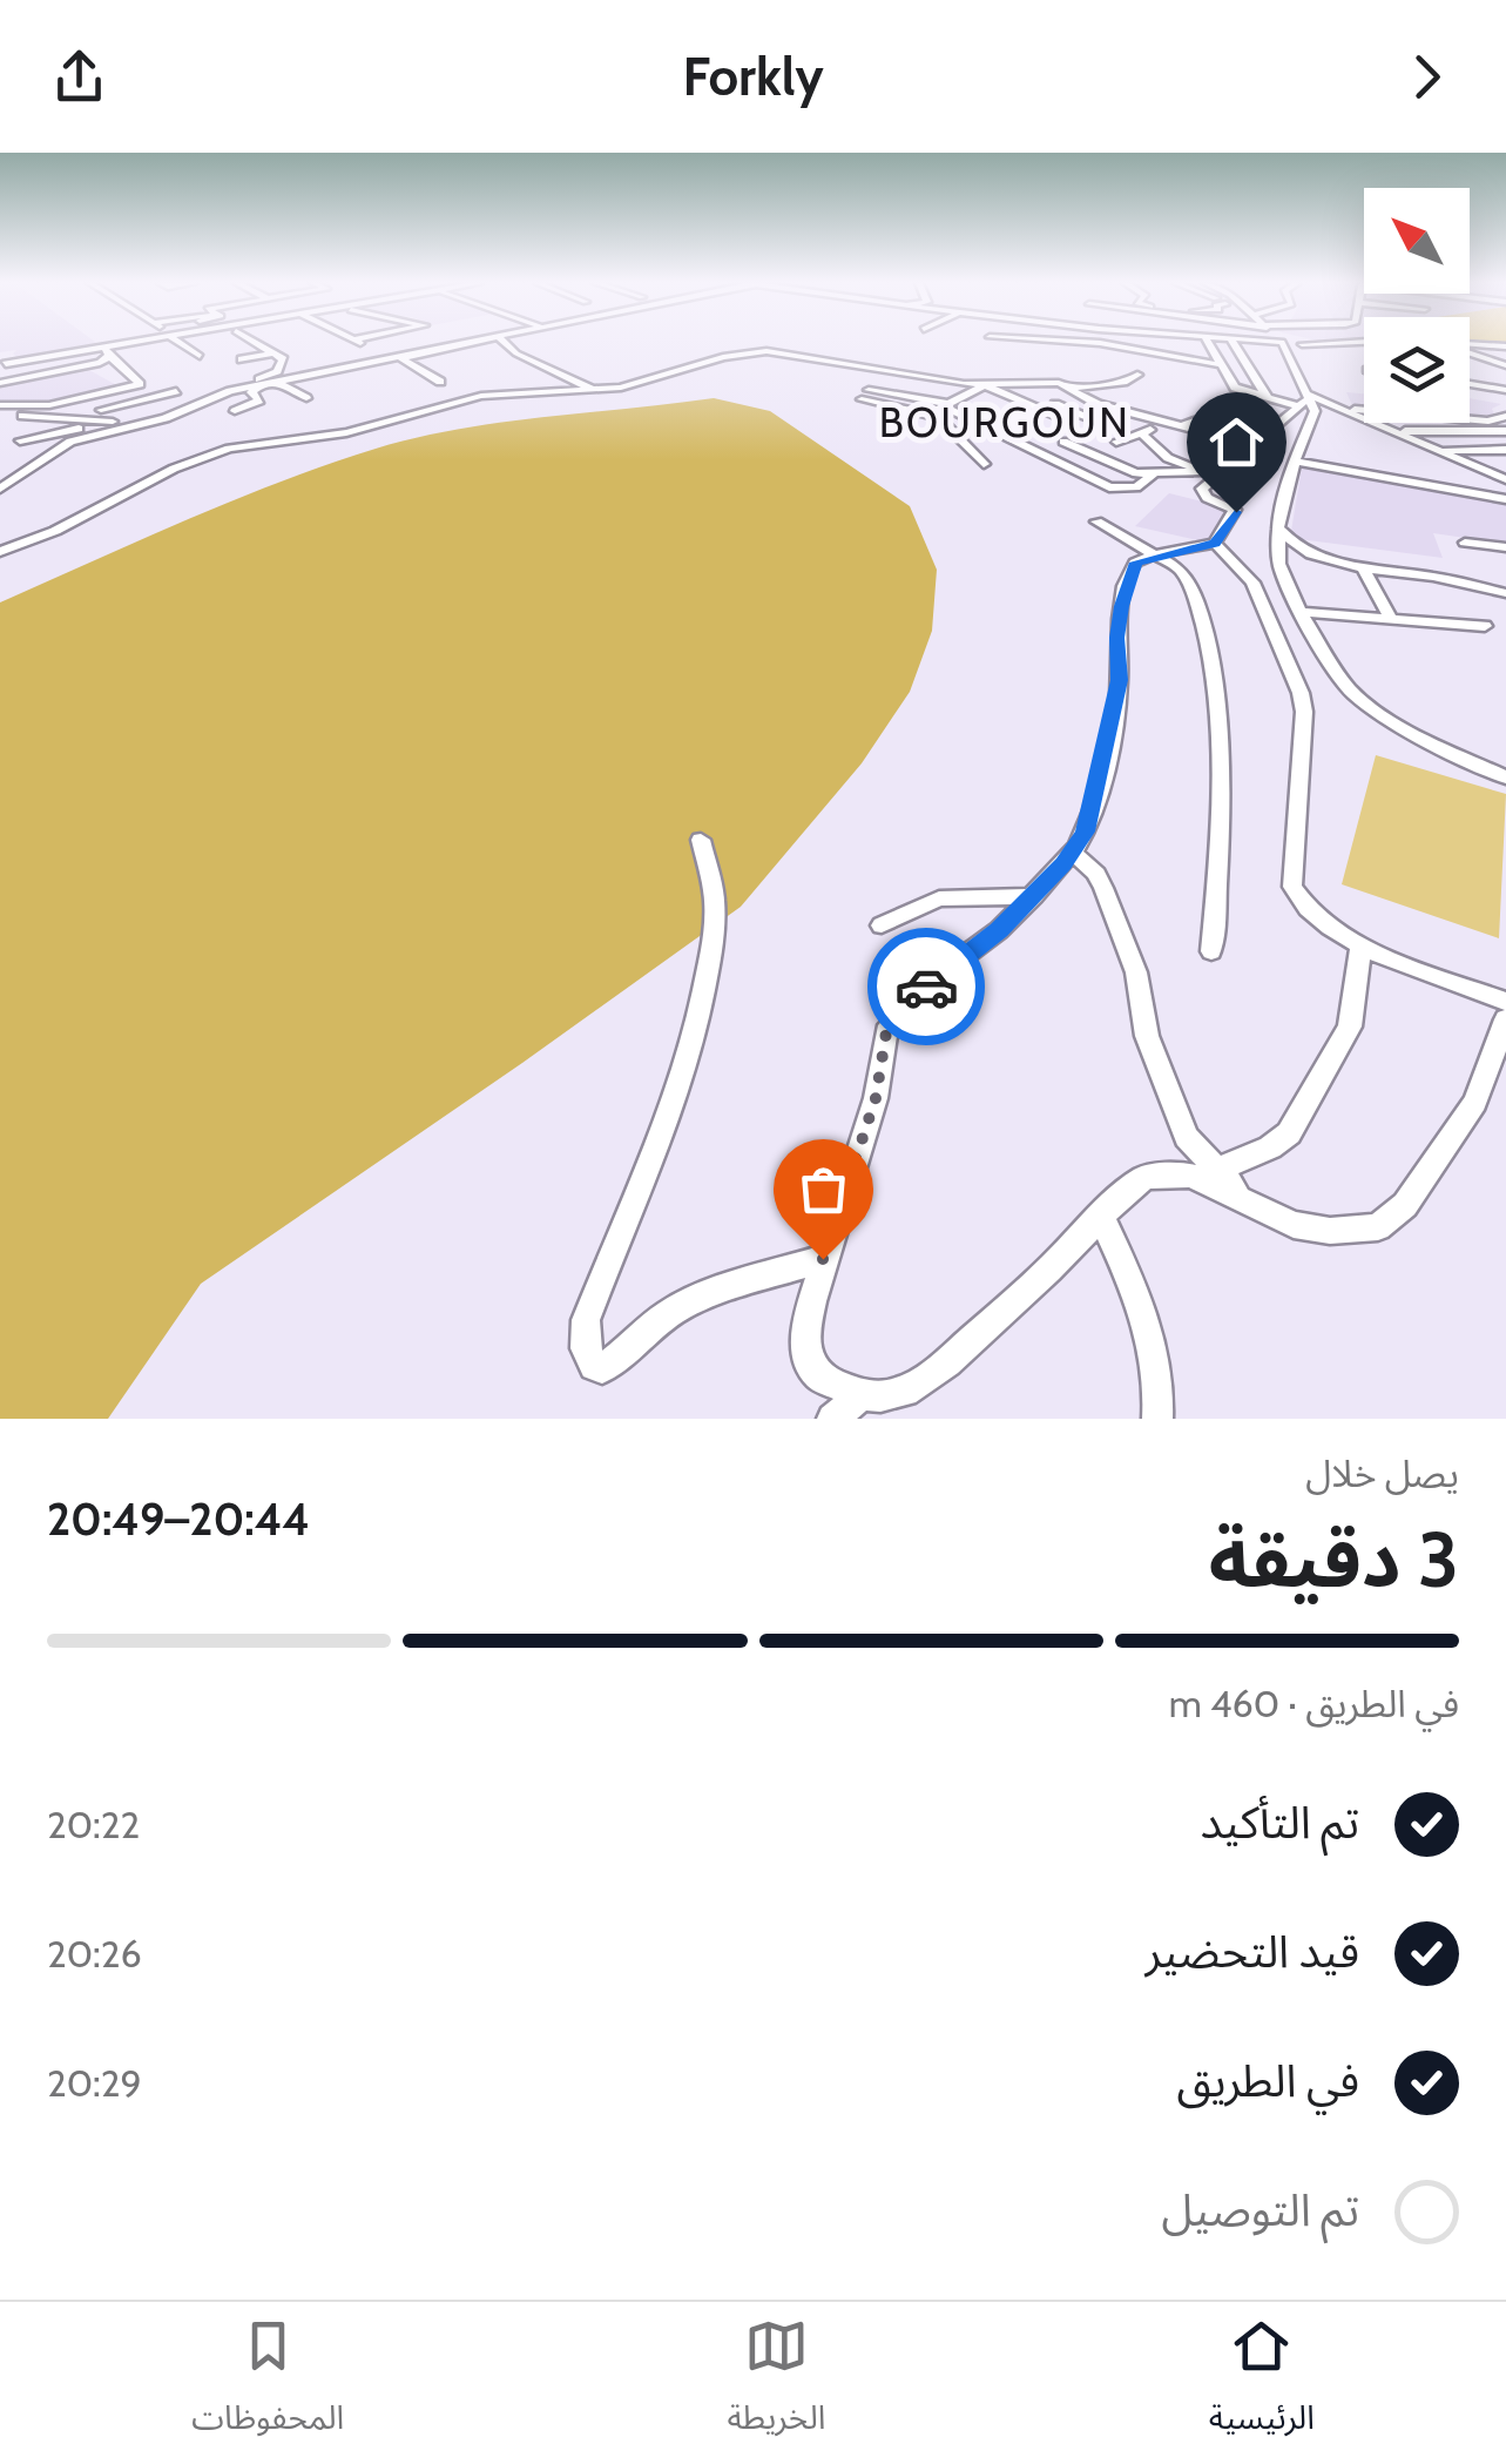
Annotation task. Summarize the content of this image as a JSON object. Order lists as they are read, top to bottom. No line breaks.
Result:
{"districts":["BOURGOUN"],"north":"top left","page":{"header":"Forkly","heading":["3 دقيقة","يصل خلال","20:44–20:49"],"bar":"في الطريق · 460 m","list":[["تم التأكيد","20:22"],["قيد التحضير","20:26"],["في الطريق","20:29"],"تم التوصيل"],"tabs":["الرئيسية","الخريطة","المحفوظات"]}}
